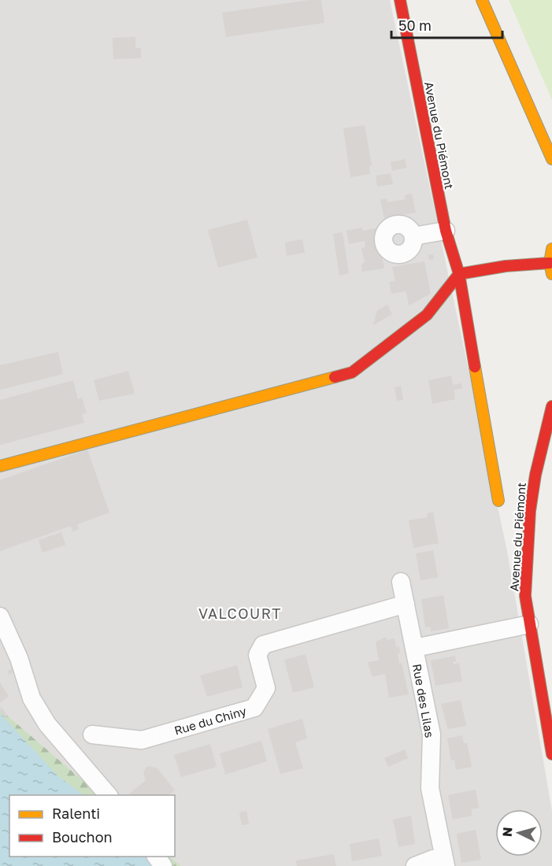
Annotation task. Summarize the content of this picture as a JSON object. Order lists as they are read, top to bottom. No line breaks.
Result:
{"streets":{"street":["Avenue du Piémont","Rue des Lilas","Rue du Chiny"]},"crossings":[["Avenue du Piémont","Rue des Lilas"],["Rue des Lilas","Rue du Chiny"]],"districts":["VALCOURT"],"legend":["Ralenti","Bouchon"],"scale_bar":"50 m","north":"left"}
